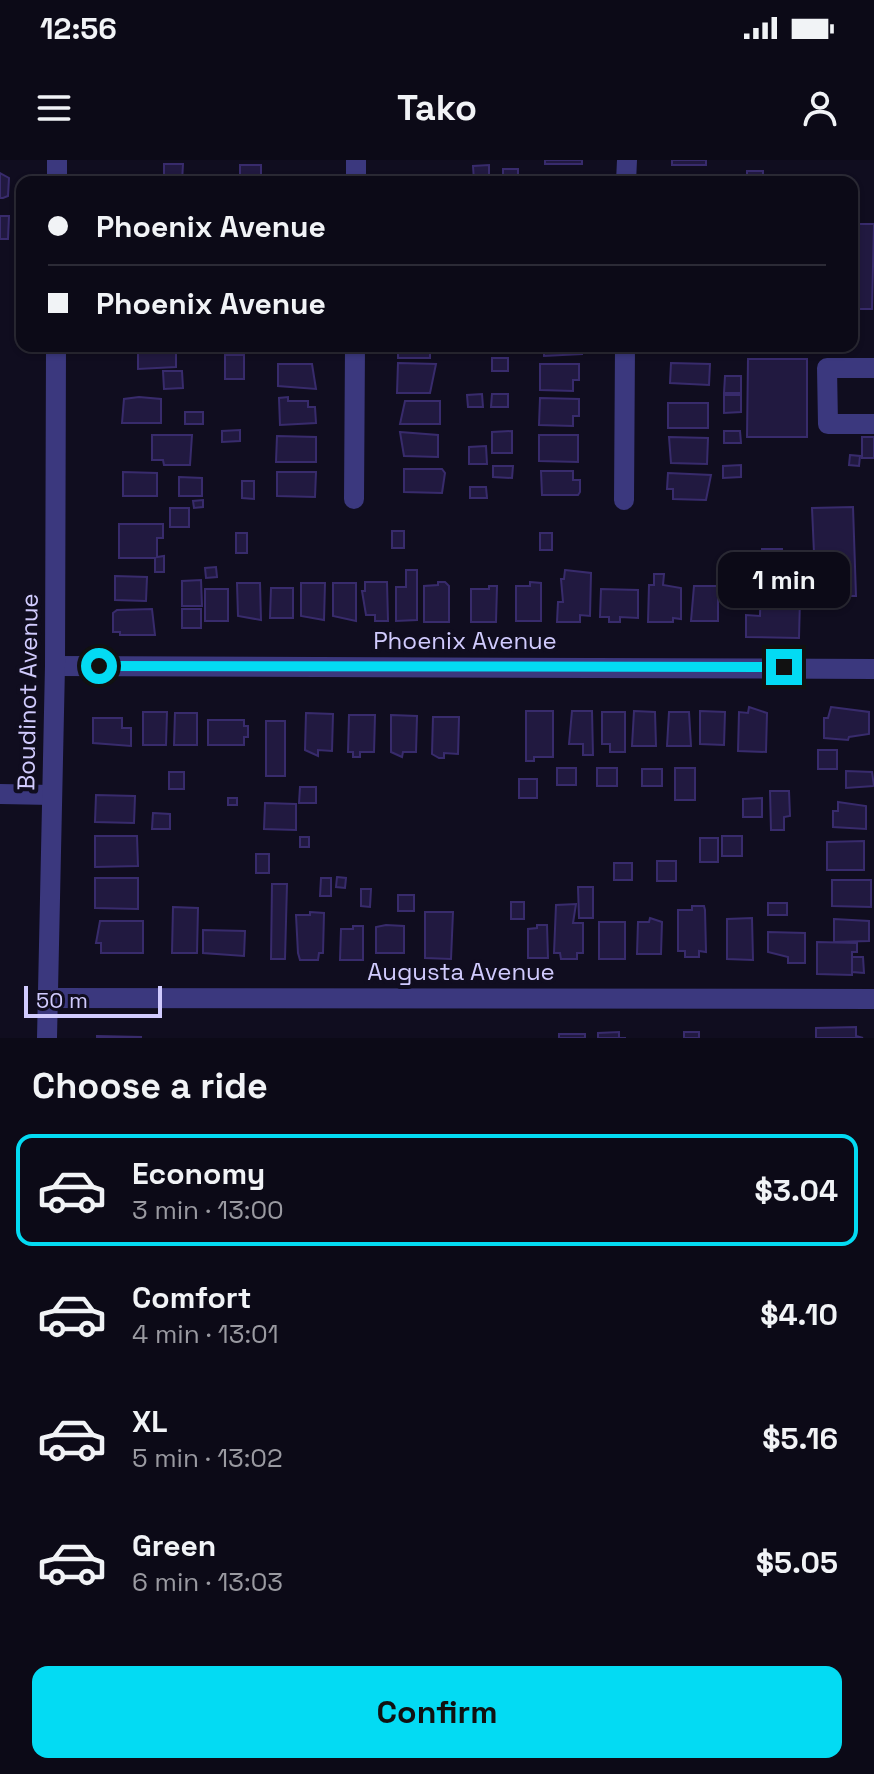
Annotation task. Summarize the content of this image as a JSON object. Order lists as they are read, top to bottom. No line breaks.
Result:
{"streets":{"street":["Phoenix Avenue","Boudinot Avenue","Augusta Avenue"]},"crossings":[["Phoenix Avenue","Boudinot Avenue"],["Boudinot Avenue","Augusta Avenue"]],"scale_bar":"50 m","page":{"status":"12:56","header":"Tako","banner":["Phoenix Avenue","Phoenix Avenue"],"bubble":"1 min","scale":"50 m","heading":"Choose a ride","list":[{"name":"Economy","note":"3 min · 13:00","value":"$3.04"},{"name":"Comfort","note":"4 min · 13:01","value":"$4.10"},{"name":"XL","note":"5 min · 13:02","value":"$5.16"},{"name":"Green","note":"6 min · 13:03","value":"$5.05"}],"buttons":"Confirm"}}
